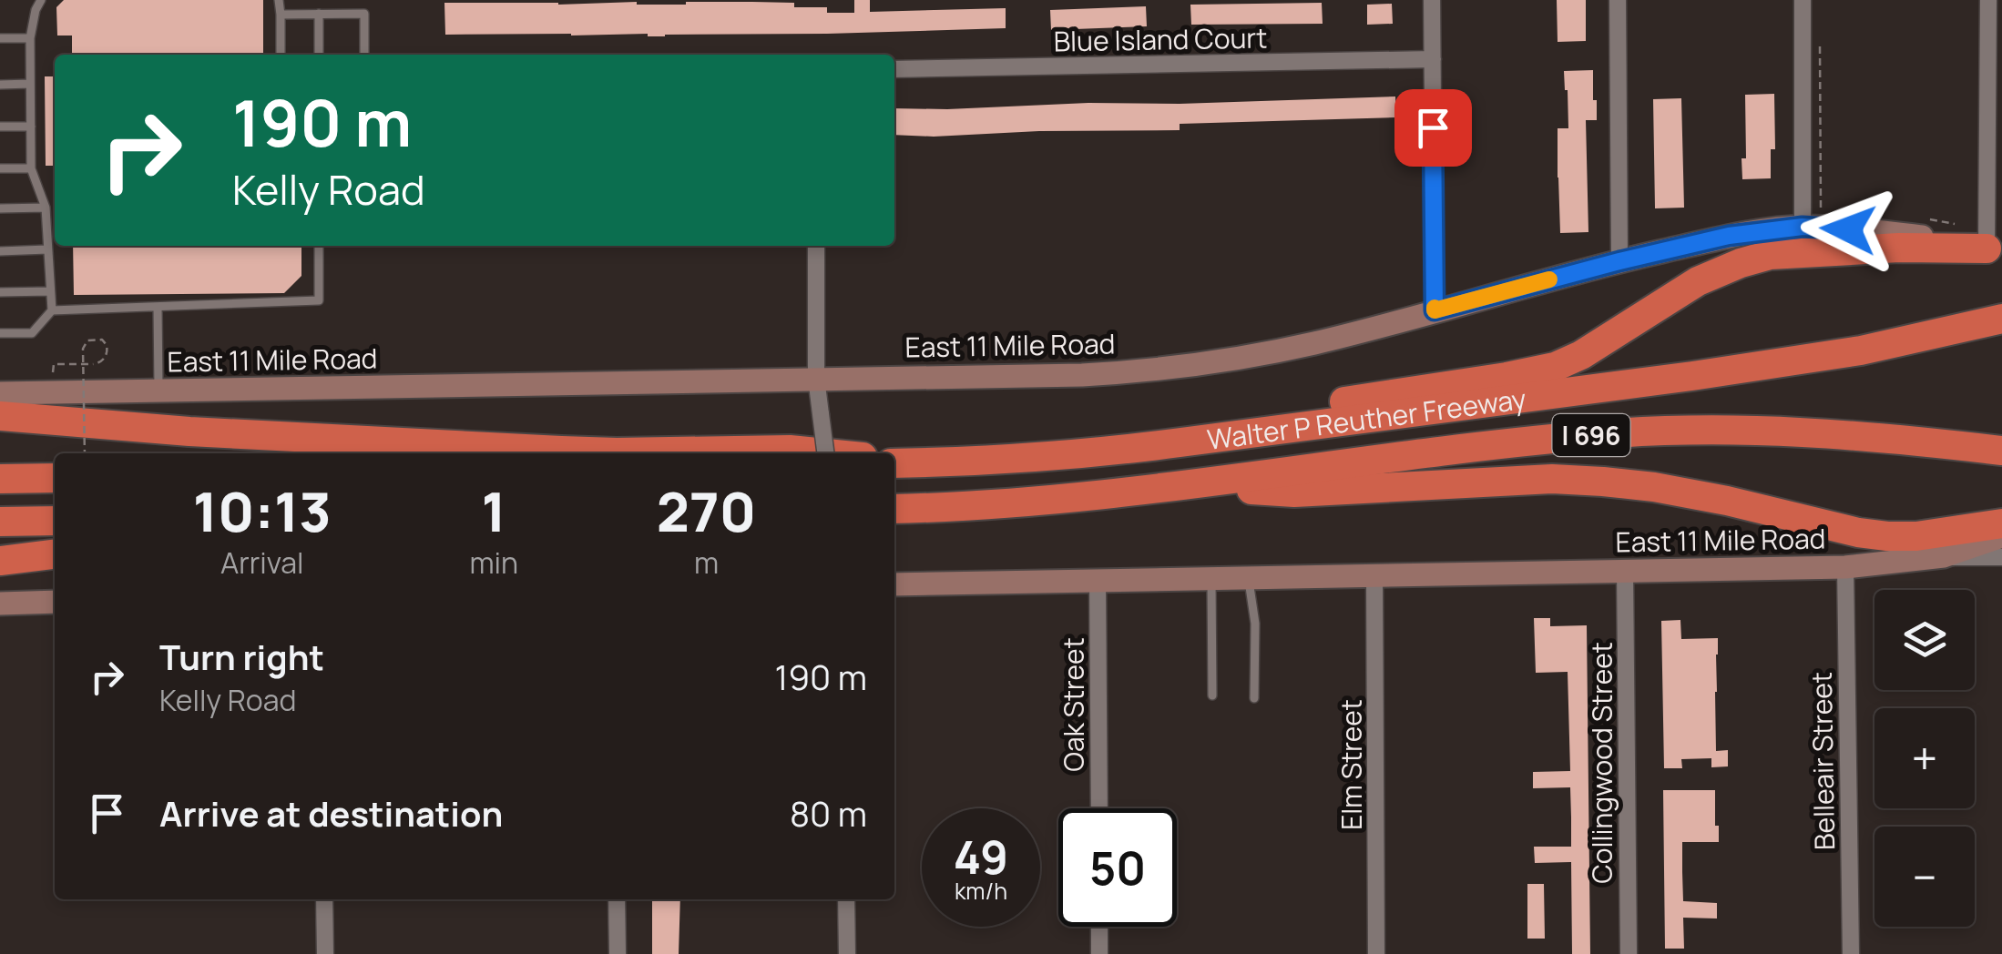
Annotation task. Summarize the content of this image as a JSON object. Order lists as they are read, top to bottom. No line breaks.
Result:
{"streets":{"highway":["Walter P Reuther Freeway","I 696"],"main road":["East 11 Mile Road"],"street":["Blue Island Court","Oak Street","Belleair Street","Collingwood Street","Elm Street"]},"crossings":[["East 11 Mile Road","Oak Street"],["East 11 Mile Road","Belleair Street"],["East 11 Mile Road","Collingwood Street"],["East 11 Mile Road","Elm Street"]],"page":{"turn":["190 m","Kelly Road"],"eta":["10:13","Arrival","1","min","270","m"],"map_buttons":["+","−"],"list":[{"name":"Turn right","note":"Kelly Road","value":"190 m"},{"name":"Arrive at destination","value":"80 m"}],"speed":"49 km/h","limit":"50"}}
